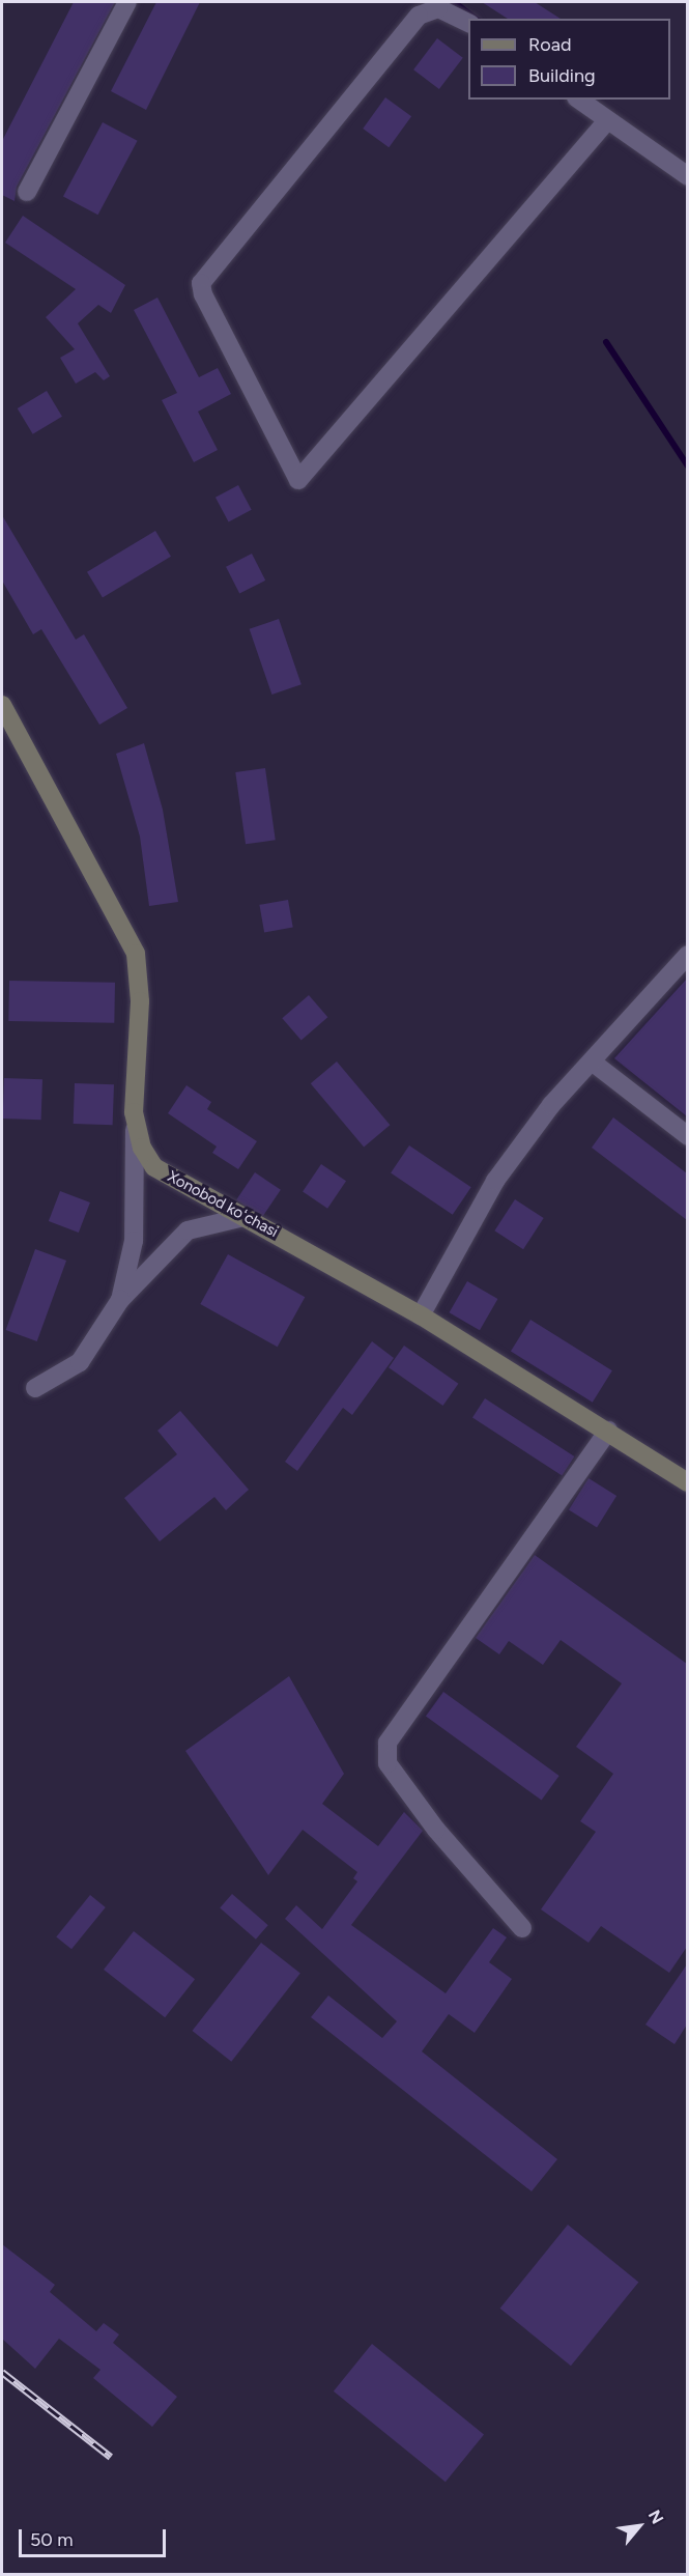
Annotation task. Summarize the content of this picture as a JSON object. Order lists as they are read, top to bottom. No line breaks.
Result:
{"streets":{"main road":["Xonobod koʻchasi"]},"legend":["Road","Building"],"scale_bar":"50 m","north":"top right"}
